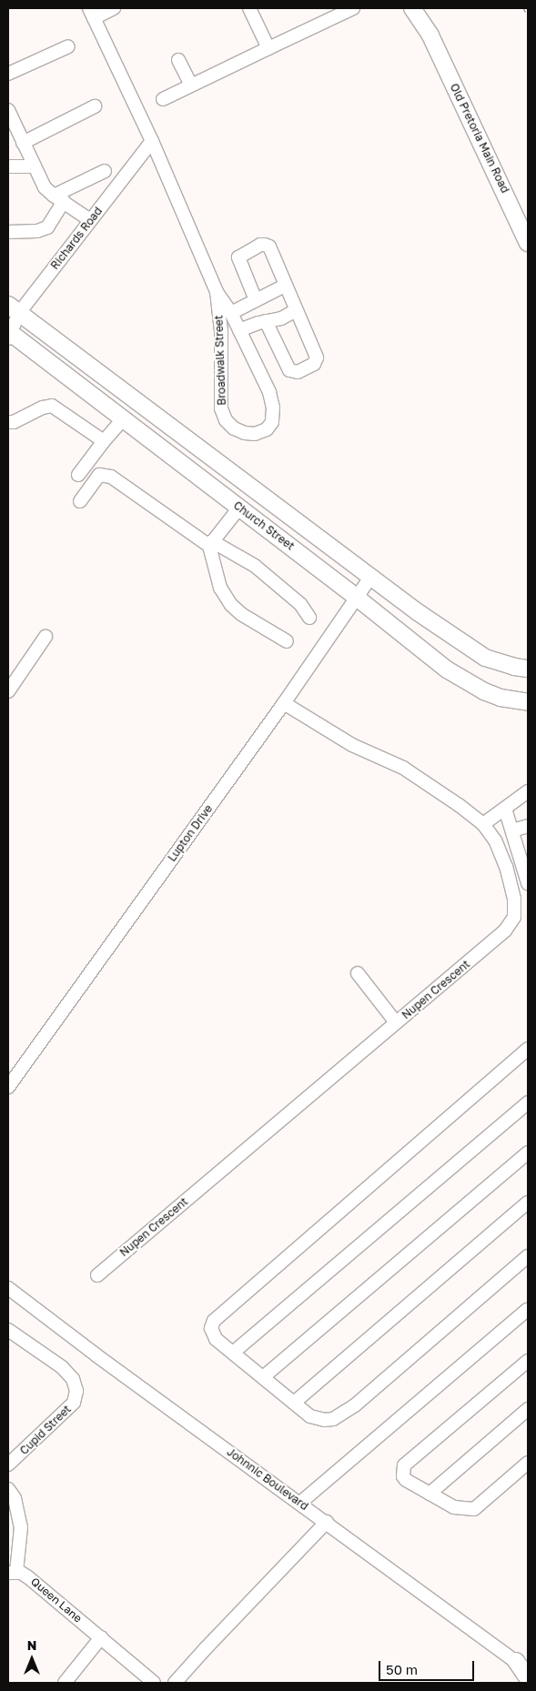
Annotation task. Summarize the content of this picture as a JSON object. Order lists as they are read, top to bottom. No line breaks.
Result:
{"streets":{"main road":["Old Pretoria Main Road","Church Street"],"street":["Richards Road","Broadwalk Street","Lupton Drive","Nupen Crescent","Cupid Street","Johnnic Boulevard","Queen Lane"]},"crossings":[["Richards Road","Broadwalk Street"],["Richards Road","Church Street"],["Church Street","Lupton Drive"],["Lupton Drive","Nupen Crescent"]],"scale_bar":"50 m","north":"top"}
